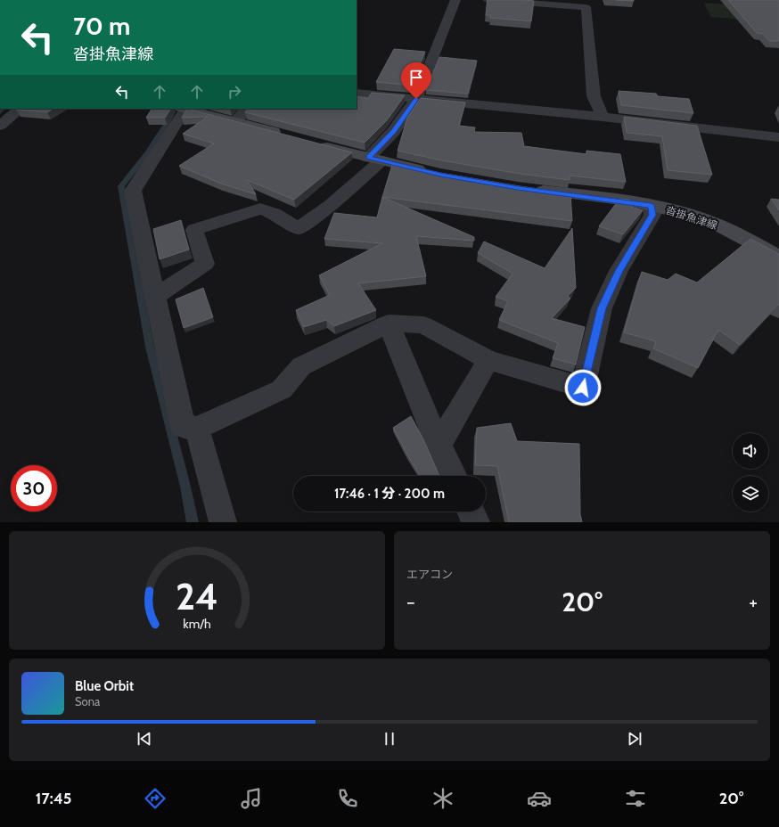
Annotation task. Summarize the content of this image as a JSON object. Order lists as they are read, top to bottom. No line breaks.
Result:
{"streets":{"main road":["沓掛魚津線"]},"page":{"turn":["70 m","沓掛魚津線"],"limit":"30","trip":"17:46 · 1 分 · 200 m","tile":"エアコン","heat":["−","20°","+"],"song":["Blue Orbit","Sona"],"tabs":["17:45","20°"],"gauge":["24","km/h"]}}
